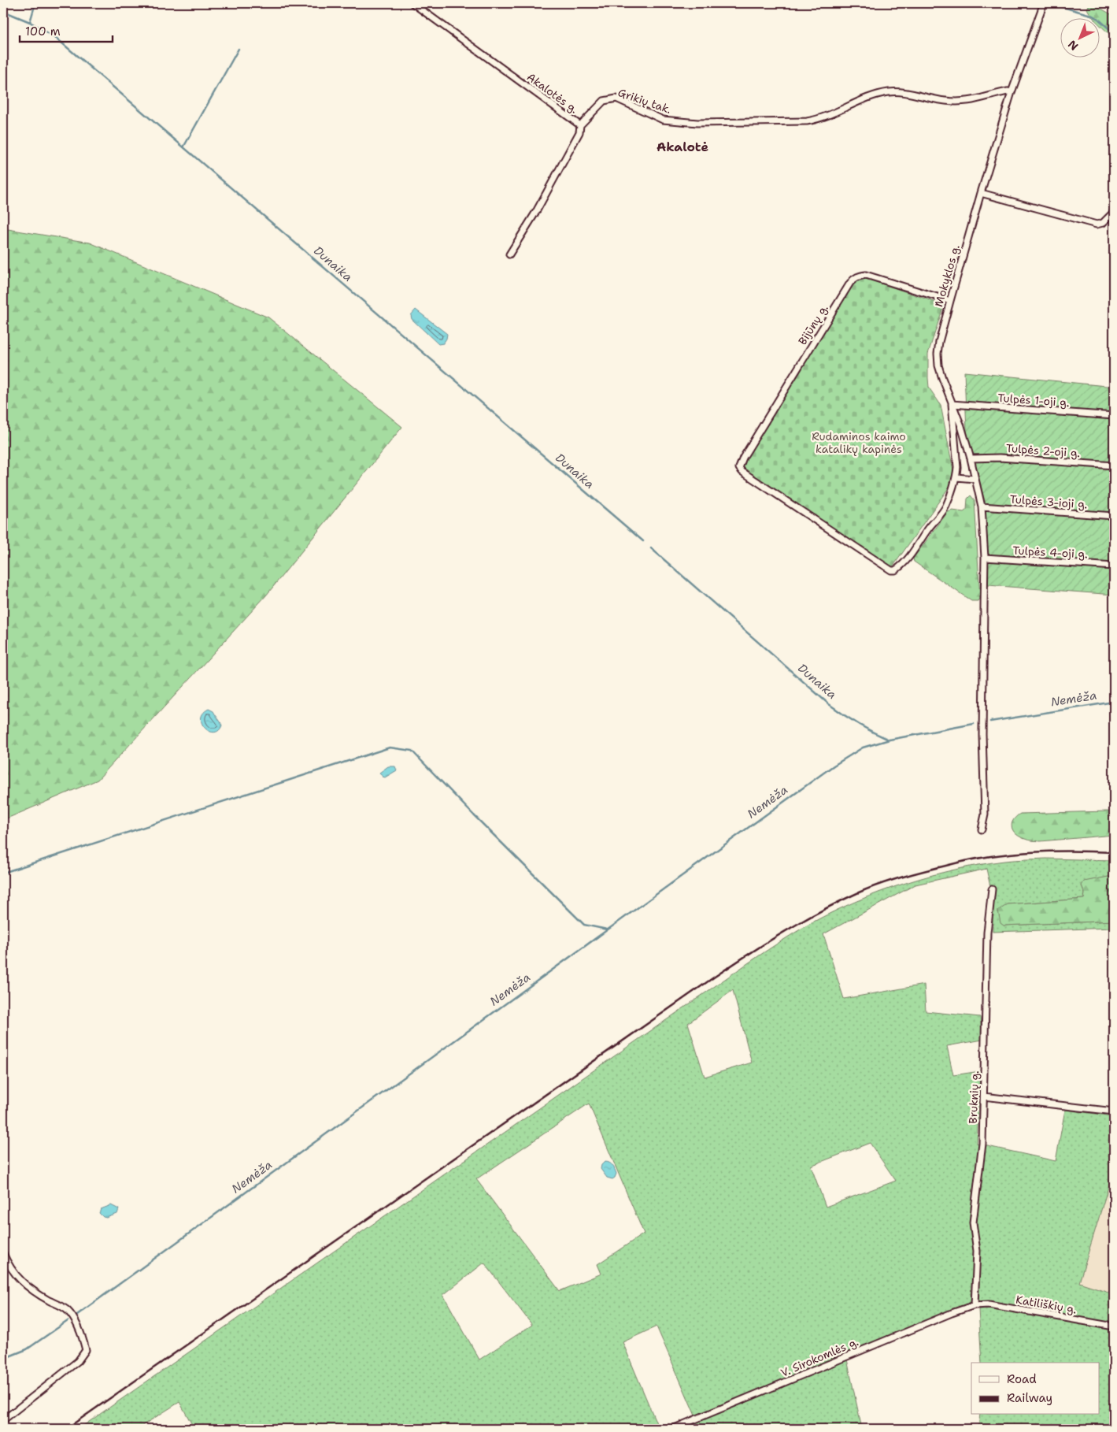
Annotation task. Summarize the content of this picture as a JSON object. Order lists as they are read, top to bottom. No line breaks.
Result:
{"streets":{"street":["Akalotės g.","Grikių tak.","Mokyklos g.","Bijūnų g.","Tulpės 1-oji g.","Tulpės 2-oji g.","Tulpės 3-ioji g.","Tulpės 4-oji g.","Bruknių g.","Katiliškių g.","V. Sirokomlės g."]},"crossings":[["Akalotės g.","Grikių tak."],["Grikių tak.","Mokyklos g."],["Mokyklos g.","Bijūnų g."],["Mokyklos g.","Tulpės 1-oji g."],["Mokyklos g.","Tulpės 2-oji g."],["Mokyklos g.","Tulpės 3-ioji g."],["Mokyklos g.","Tulpės 4-oji g."],["Bruknių g.","Katiliškių g."],["Bruknių g.","V. Sirokomlės g."],["Katiliškių g.","V. Sirokomlės g."]],"districts":["Akalotė"],"water":["Dunaika","Nemėža"],"parks":["Rudaminos kaimo katalikų kapinės"],"legend":["Road","Railway"],"scale_bar":"100 m","north":"bottom left"}
